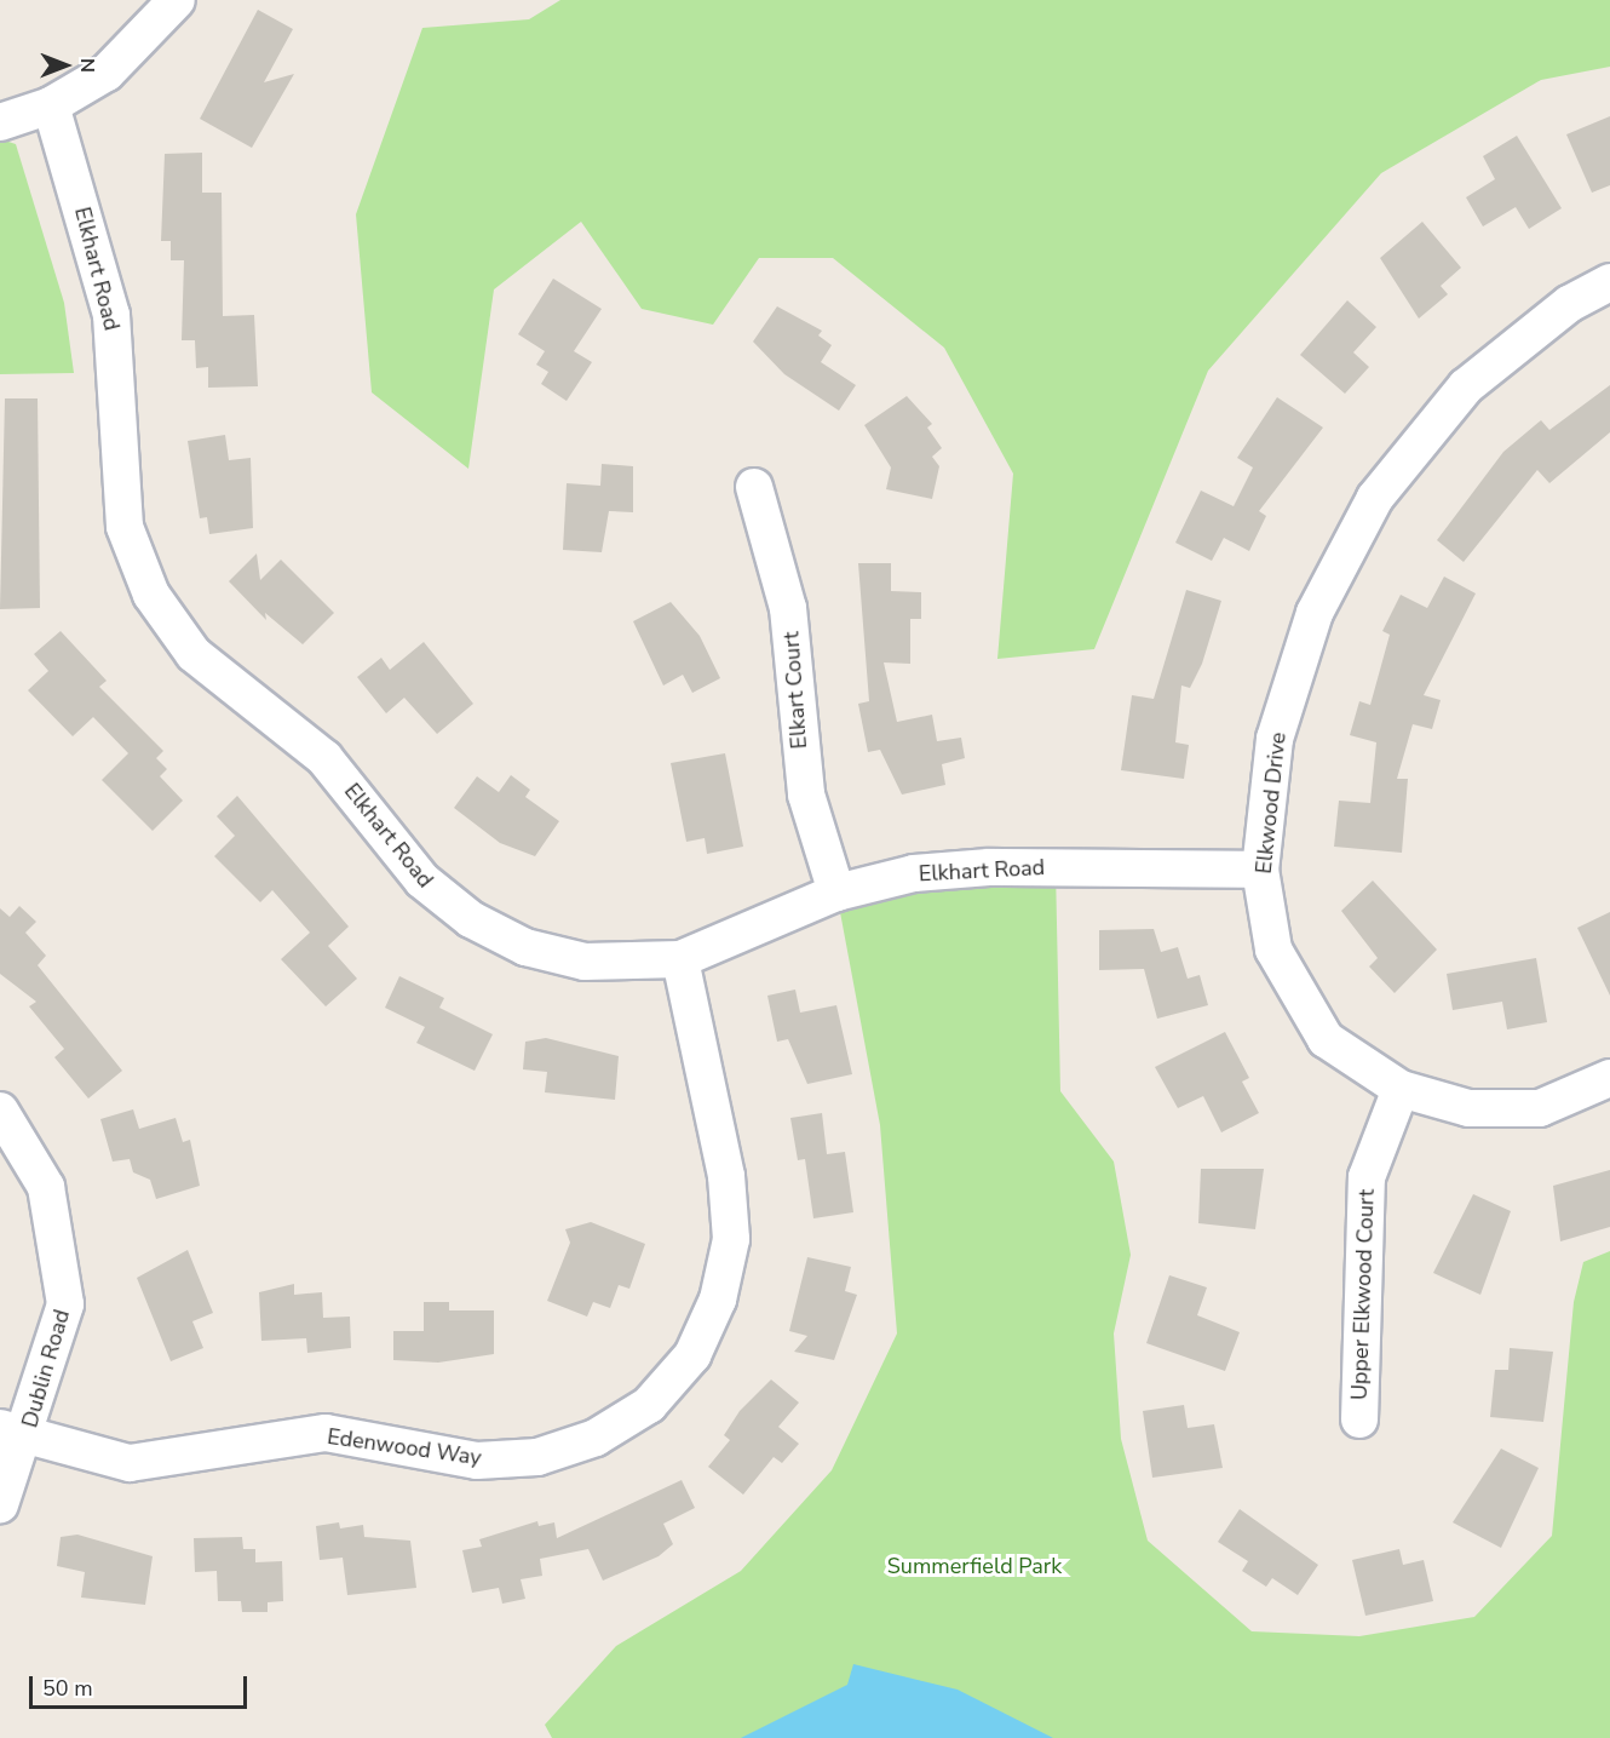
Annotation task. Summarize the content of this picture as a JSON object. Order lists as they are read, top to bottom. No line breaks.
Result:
{"streets":{"street":["Elkhart Road","Elkart Court","Elkwood Drive","Upper Elkwood Court","Dublin Road","Edenwood Way"]},"crossings":[["Elkhart Road","Elkart Court"],["Elkhart Road","Elkwood Drive"],["Elkhart Road","Edenwood Way"],["Elkwood Drive","Upper Elkwood Court"],["Dublin Road","Edenwood Way"]],"parks":["Summerfield Park"],"scale_bar":"50 m","north":"right"}
